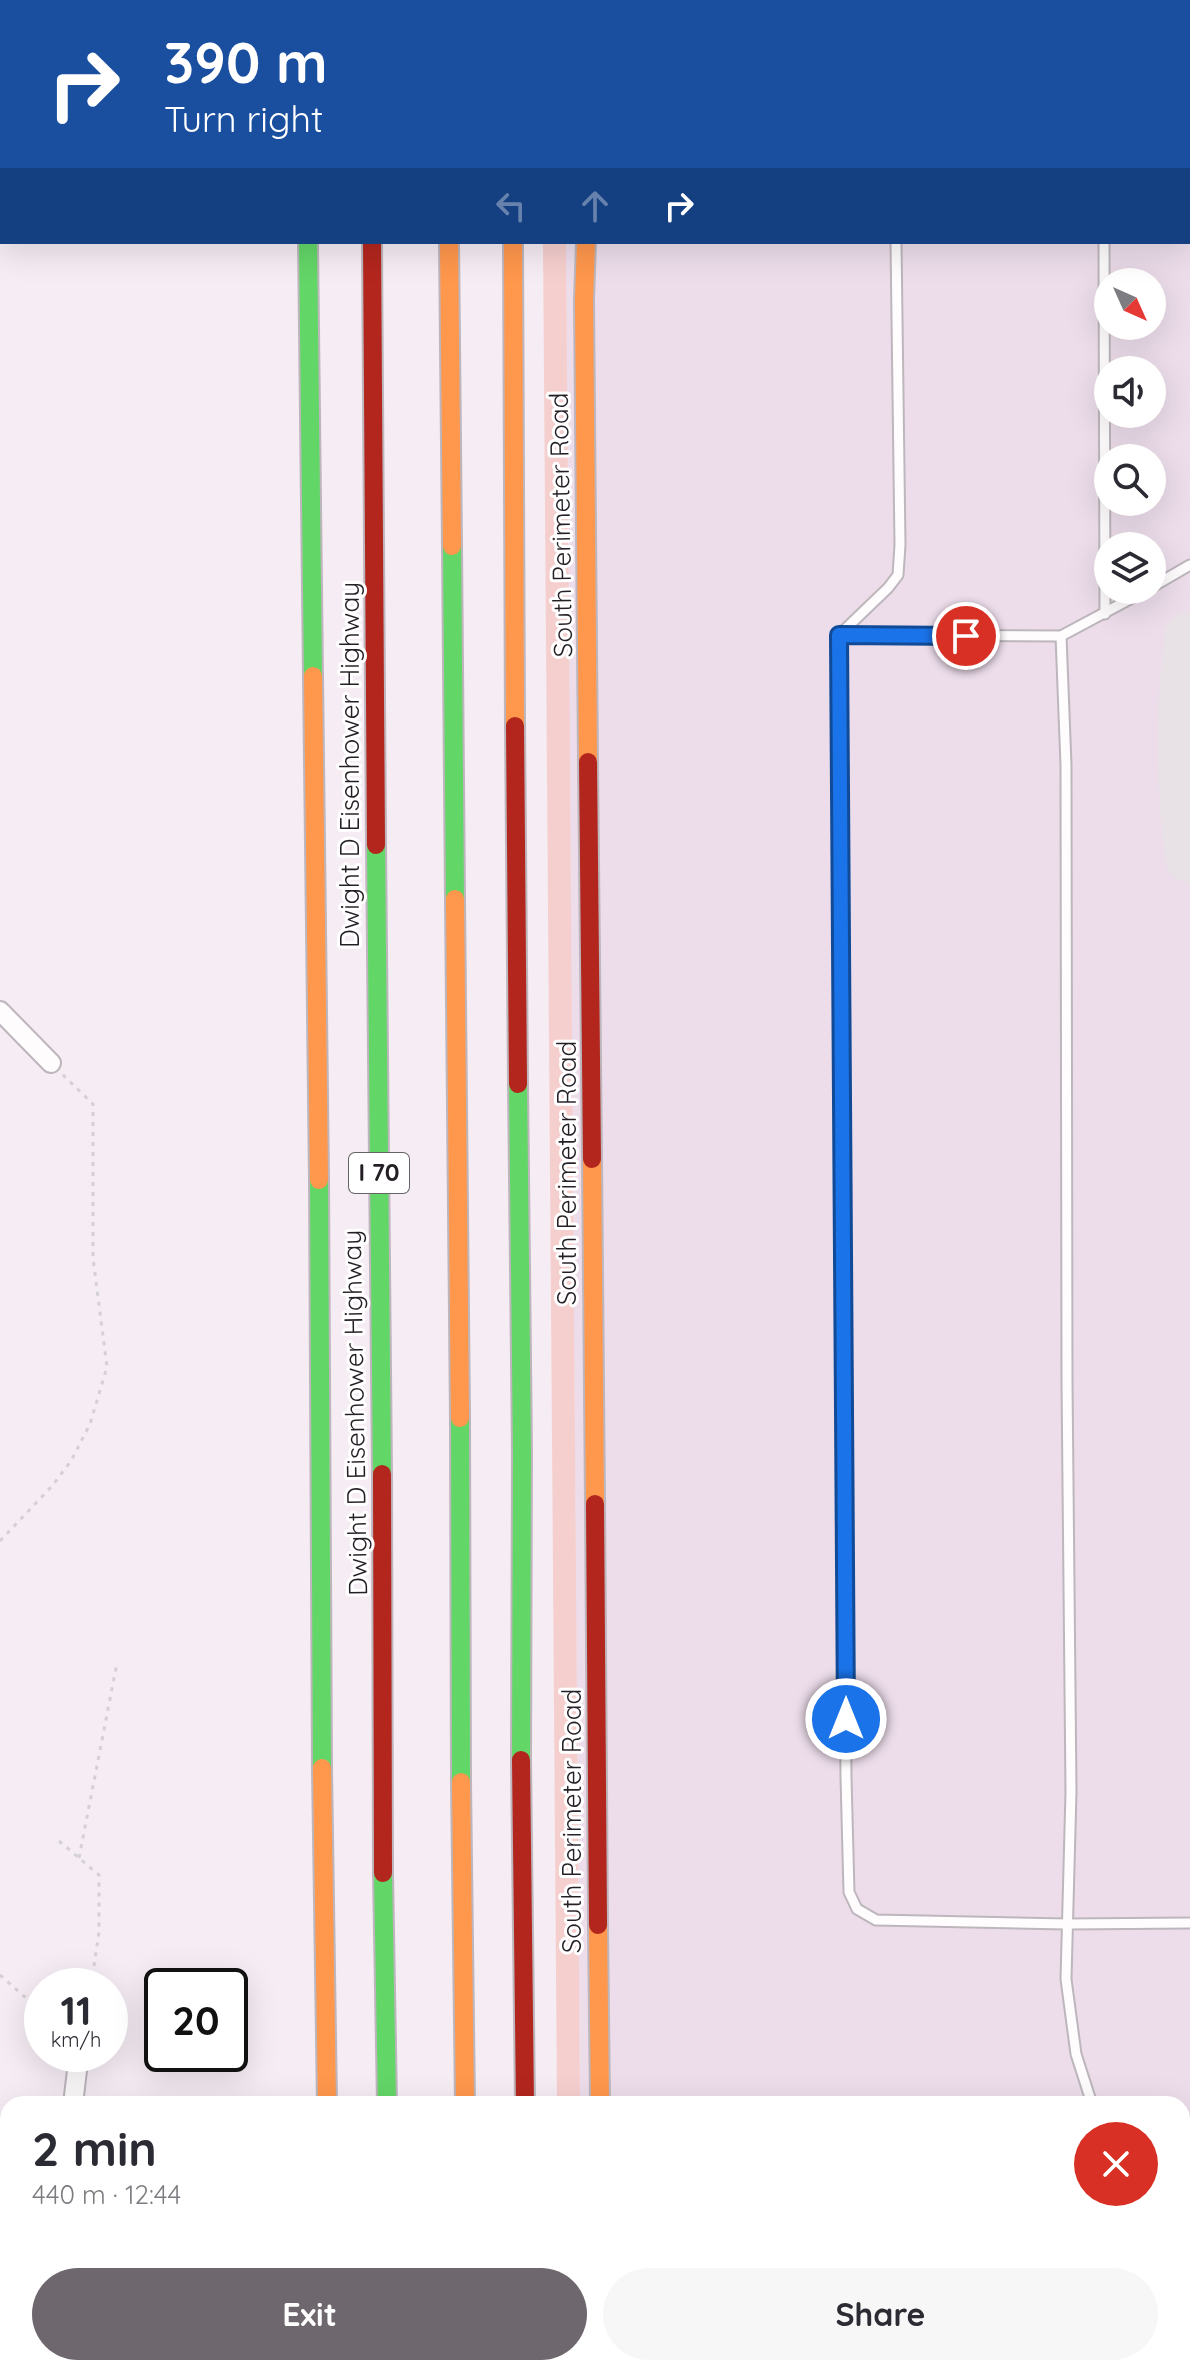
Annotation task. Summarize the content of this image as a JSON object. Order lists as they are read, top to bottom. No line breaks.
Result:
{"streets":{"main road":["South Perimeter Road","Dwight D Eisenhower Highway","I 70"]},"north":"bottom right","page":{"turn":["390 m","Turn right"],"speed":"11 km/h","limit":"20","heading":["2 min","440 m · 12:44"],"buttons":["Exit","Share"]}}
